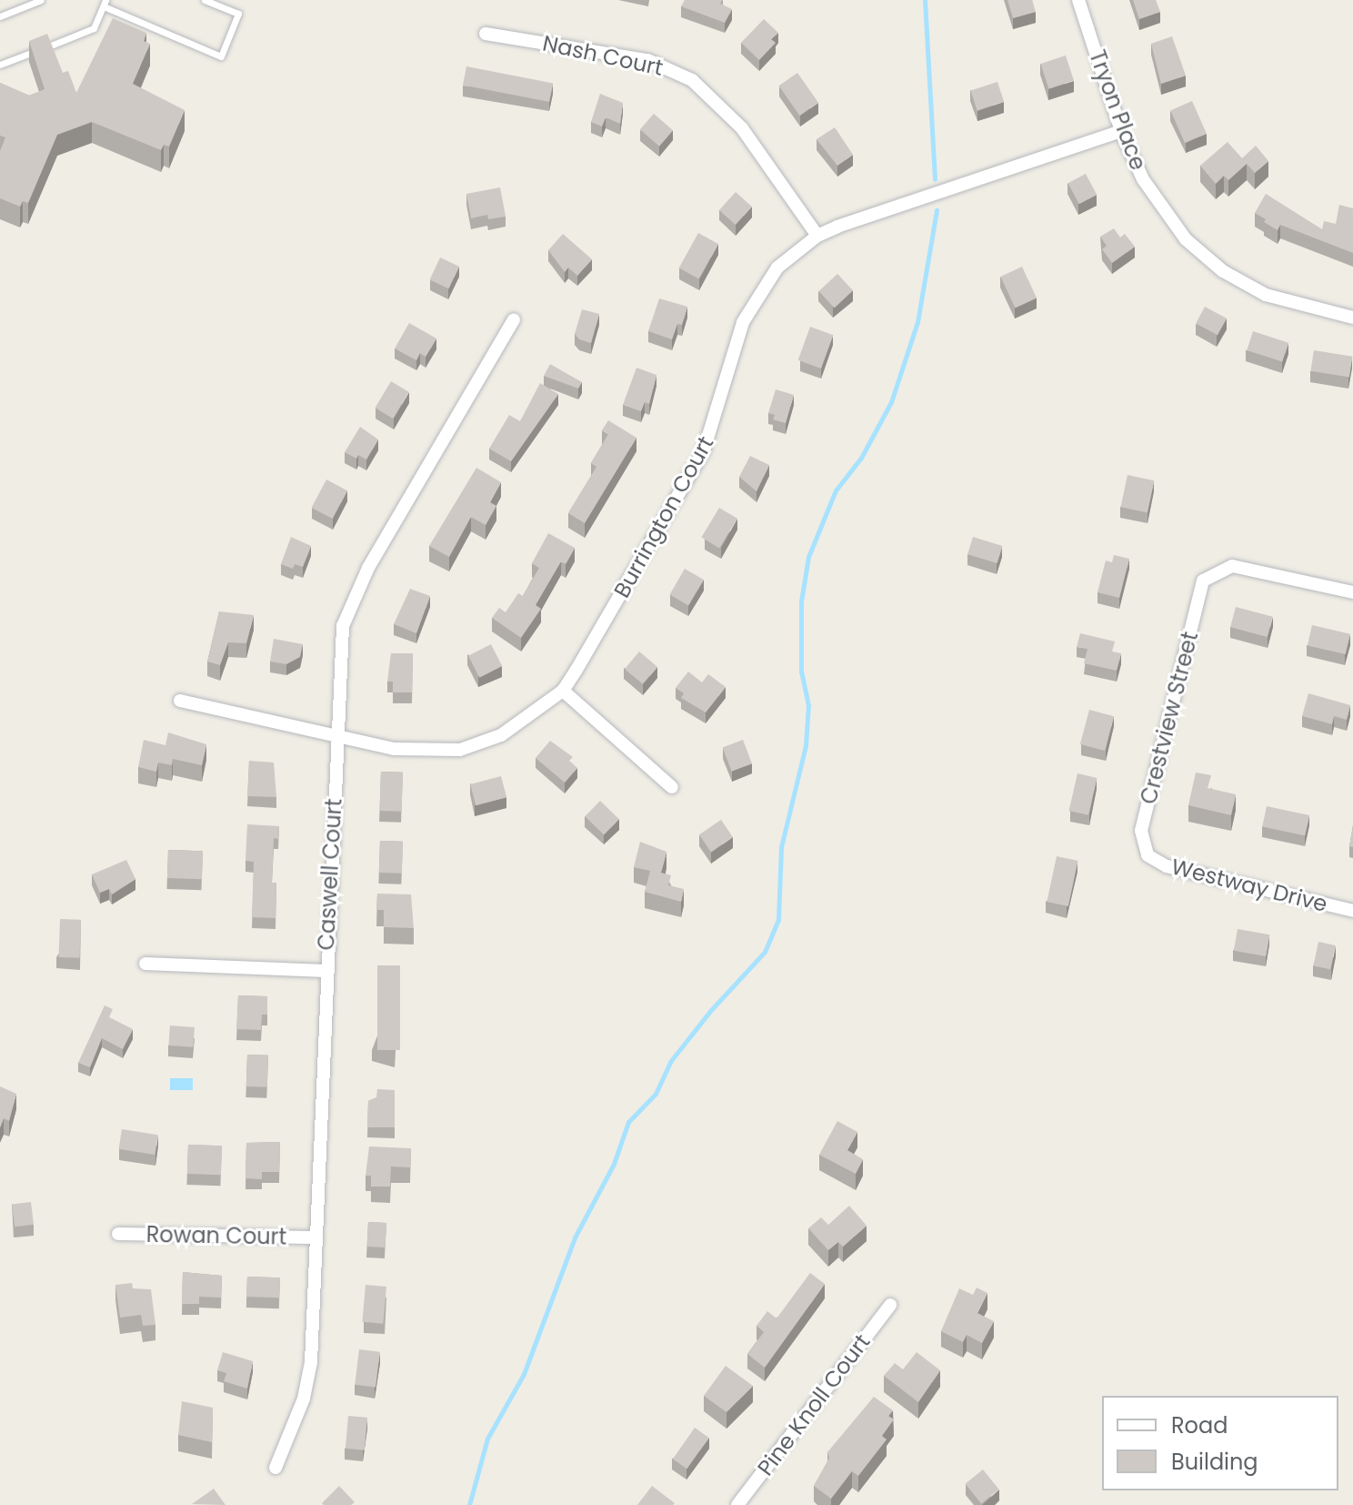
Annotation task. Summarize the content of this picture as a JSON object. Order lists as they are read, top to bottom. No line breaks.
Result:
{"streets":{"street":["Nash Court","Tryon Place","Burrington Court","Crestview Street","Caswell Court","Westway Drive","Rowan Court","Pine Knoll Court"]},"crossings":[["Nash Court","Burrington Court"],["Tryon Place","Burrington Court"],["Burrington Court","Caswell Court"],["Crestview Street","Westway Drive"],["Caswell Court","Rowan Court"]],"legend":["Road","Building"]}
